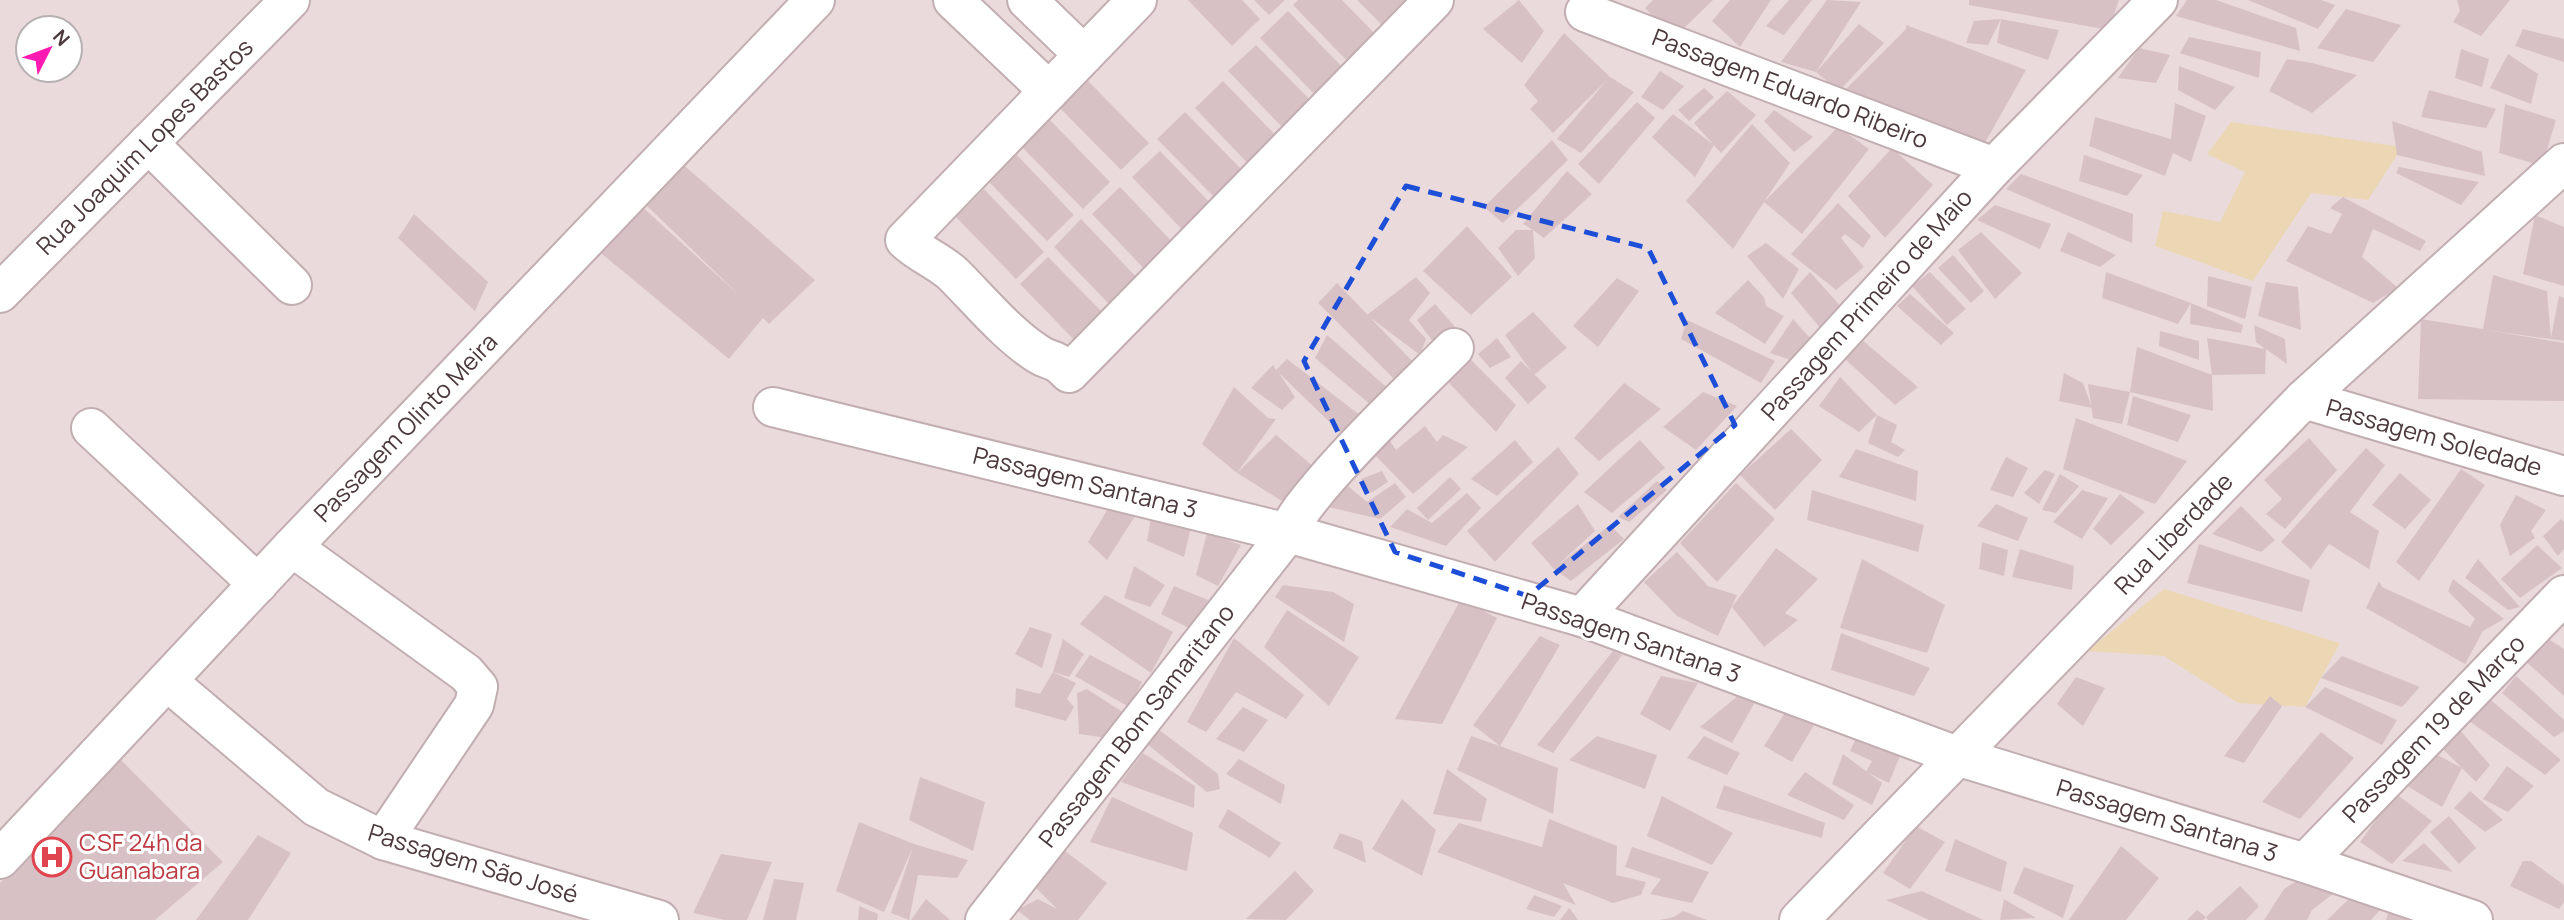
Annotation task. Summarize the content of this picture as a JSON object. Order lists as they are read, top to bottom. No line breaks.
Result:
{"streets":{"street":["Passagem Eduardo Ribeiro","Rua Joaquim Lopes Bastos","Passagem Primeiro de Maio","Passagem Olinto Meira","Passagem Soledade","Passagem Santana 3","Rua Liberdade","Passagem Bom Samaritano","Passagem 19 de Março","Passagem São José"]},"crossings":[["Passagem Eduardo Ribeiro","Passagem Primeiro de Maio"],["Passagem Primeiro de Maio","Passagem Santana 3"],["Passagem Olinto Meira","Passagem São José"],["Passagem Soledade","Rua Liberdade"],["Passagem Santana 3","Rua Liberdade"],["Passagem Santana 3","Passagem Bom Samaritano"],["Passagem Santana 3","Passagem 19 de Março"]],"places":{"hospital":["CSF 24h da Guanabara"]},"north":"top right"}
